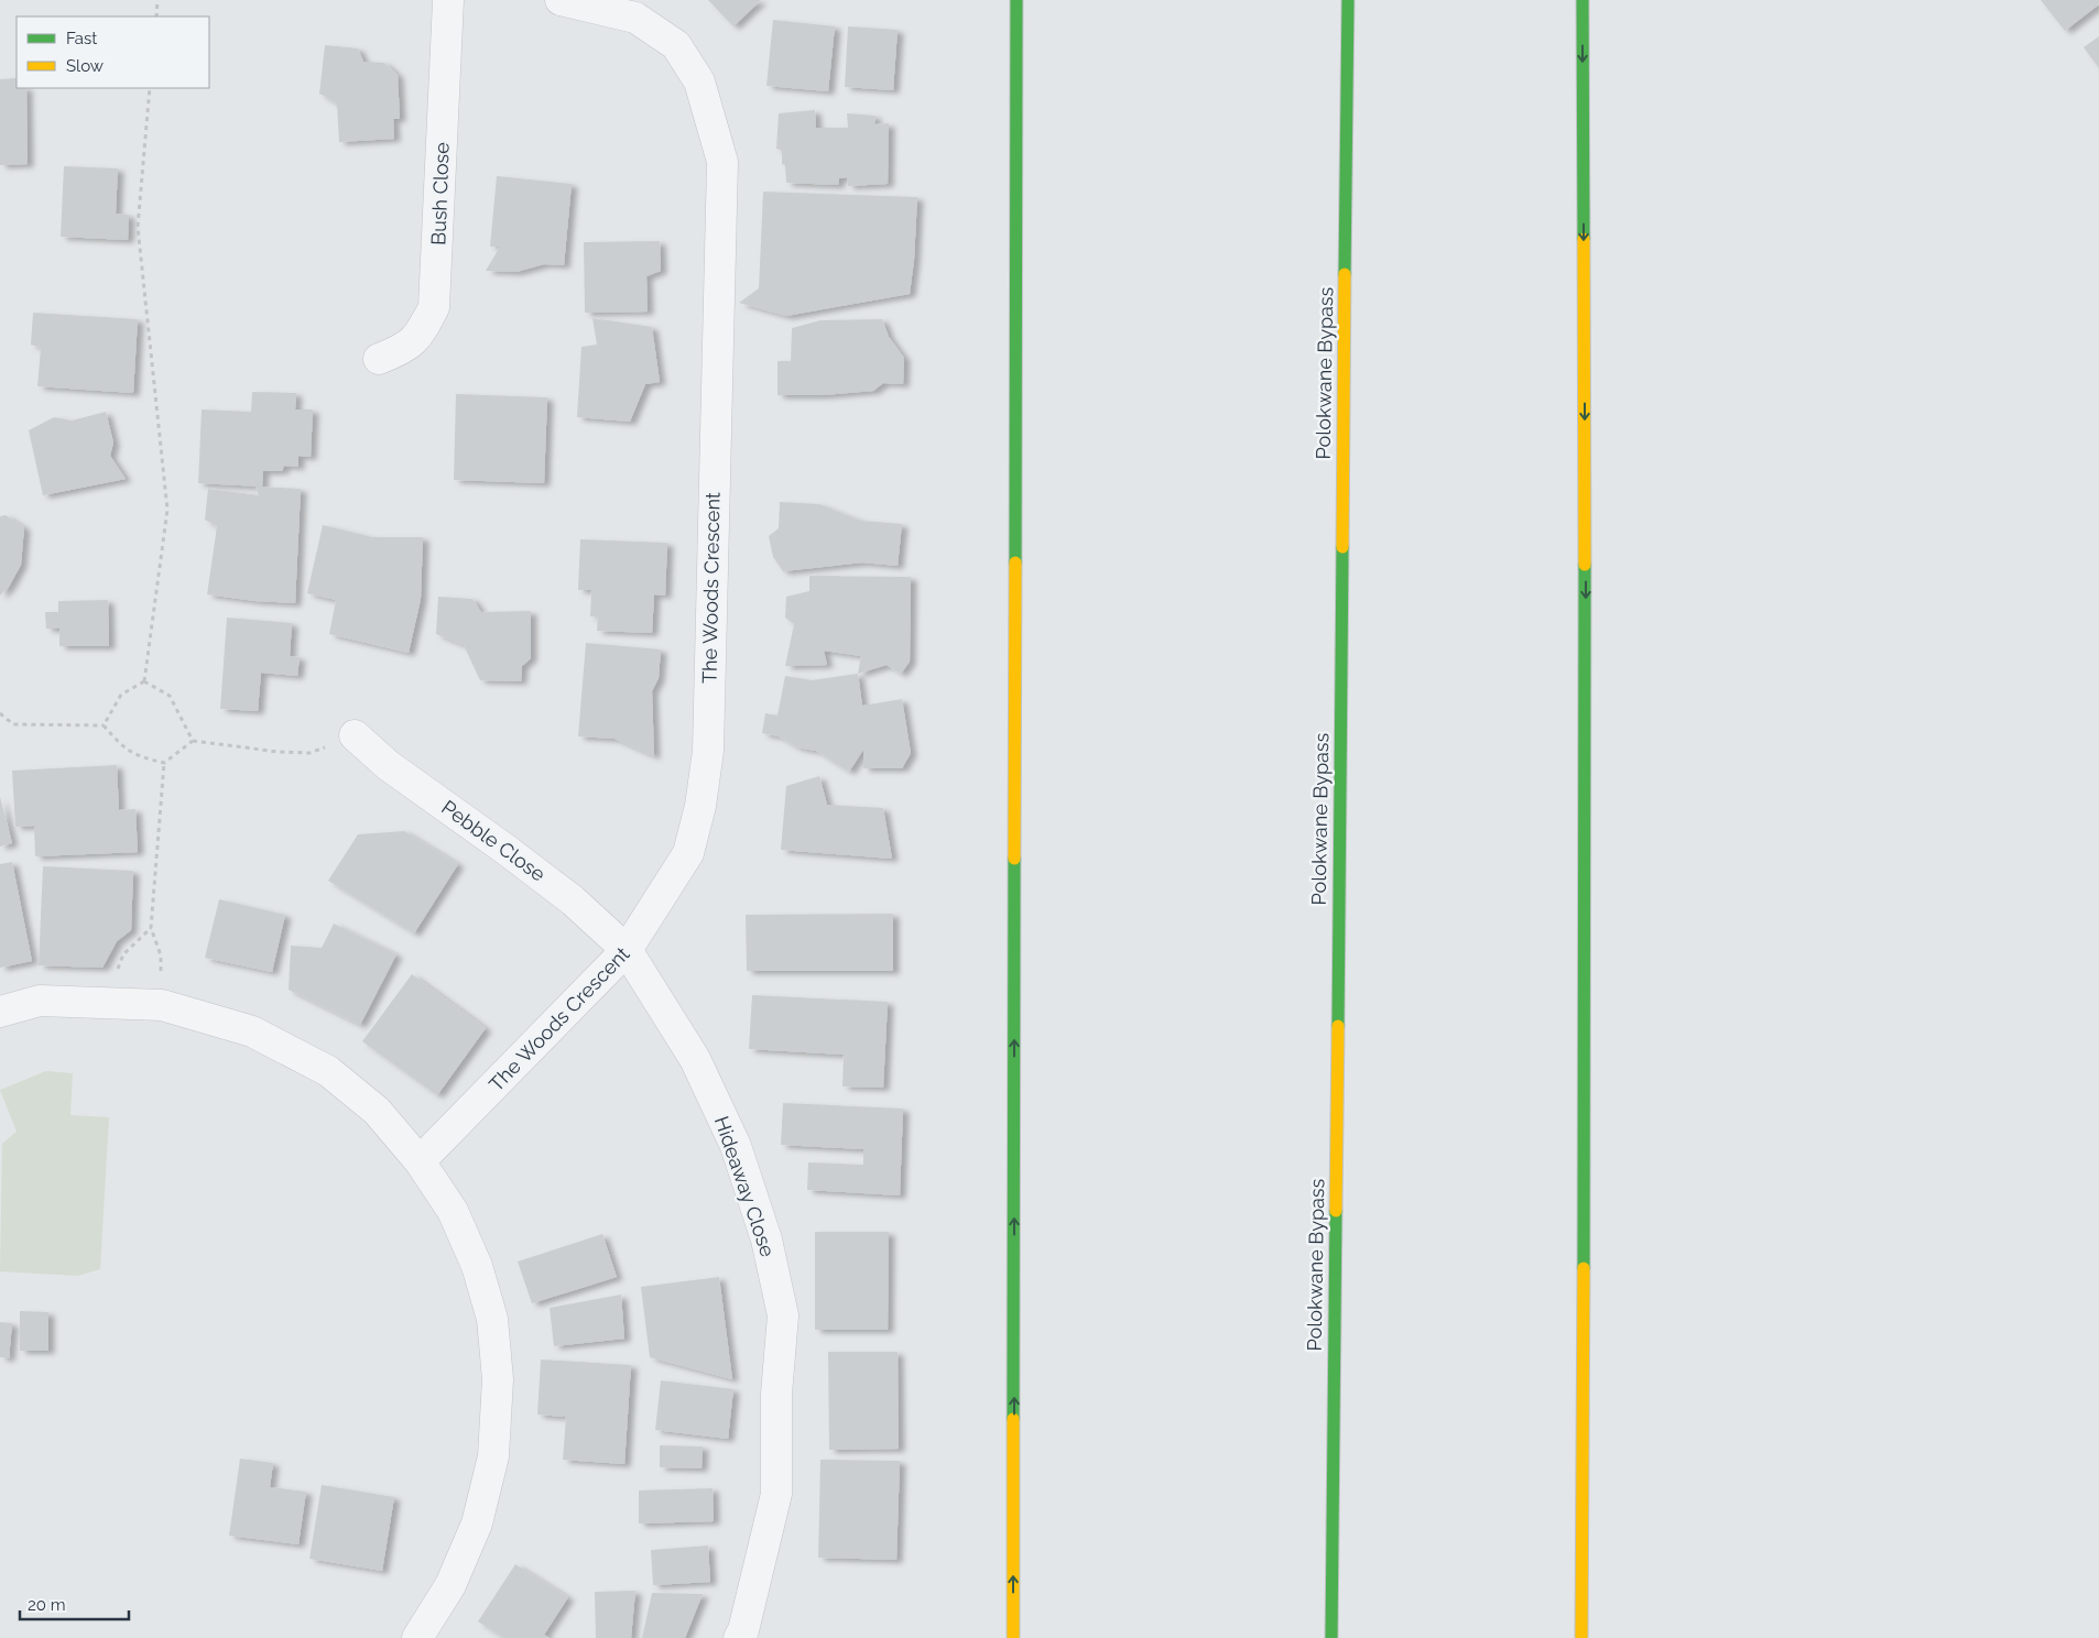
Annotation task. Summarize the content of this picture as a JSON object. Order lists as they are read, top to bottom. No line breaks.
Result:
{"streets":{"main road":["Polokwane Bypass"],"street":["Bush Close","The Woods Crescent","Pebble Close","Hideaway Close"]},"crossings":[["The Woods Crescent","Pebble Close"],["The Woods Crescent","Hideaway Close"],["Pebble Close","Hideaway Close"]],"legend":["Fast","Slow"],"scale_bar":"20 m"}
